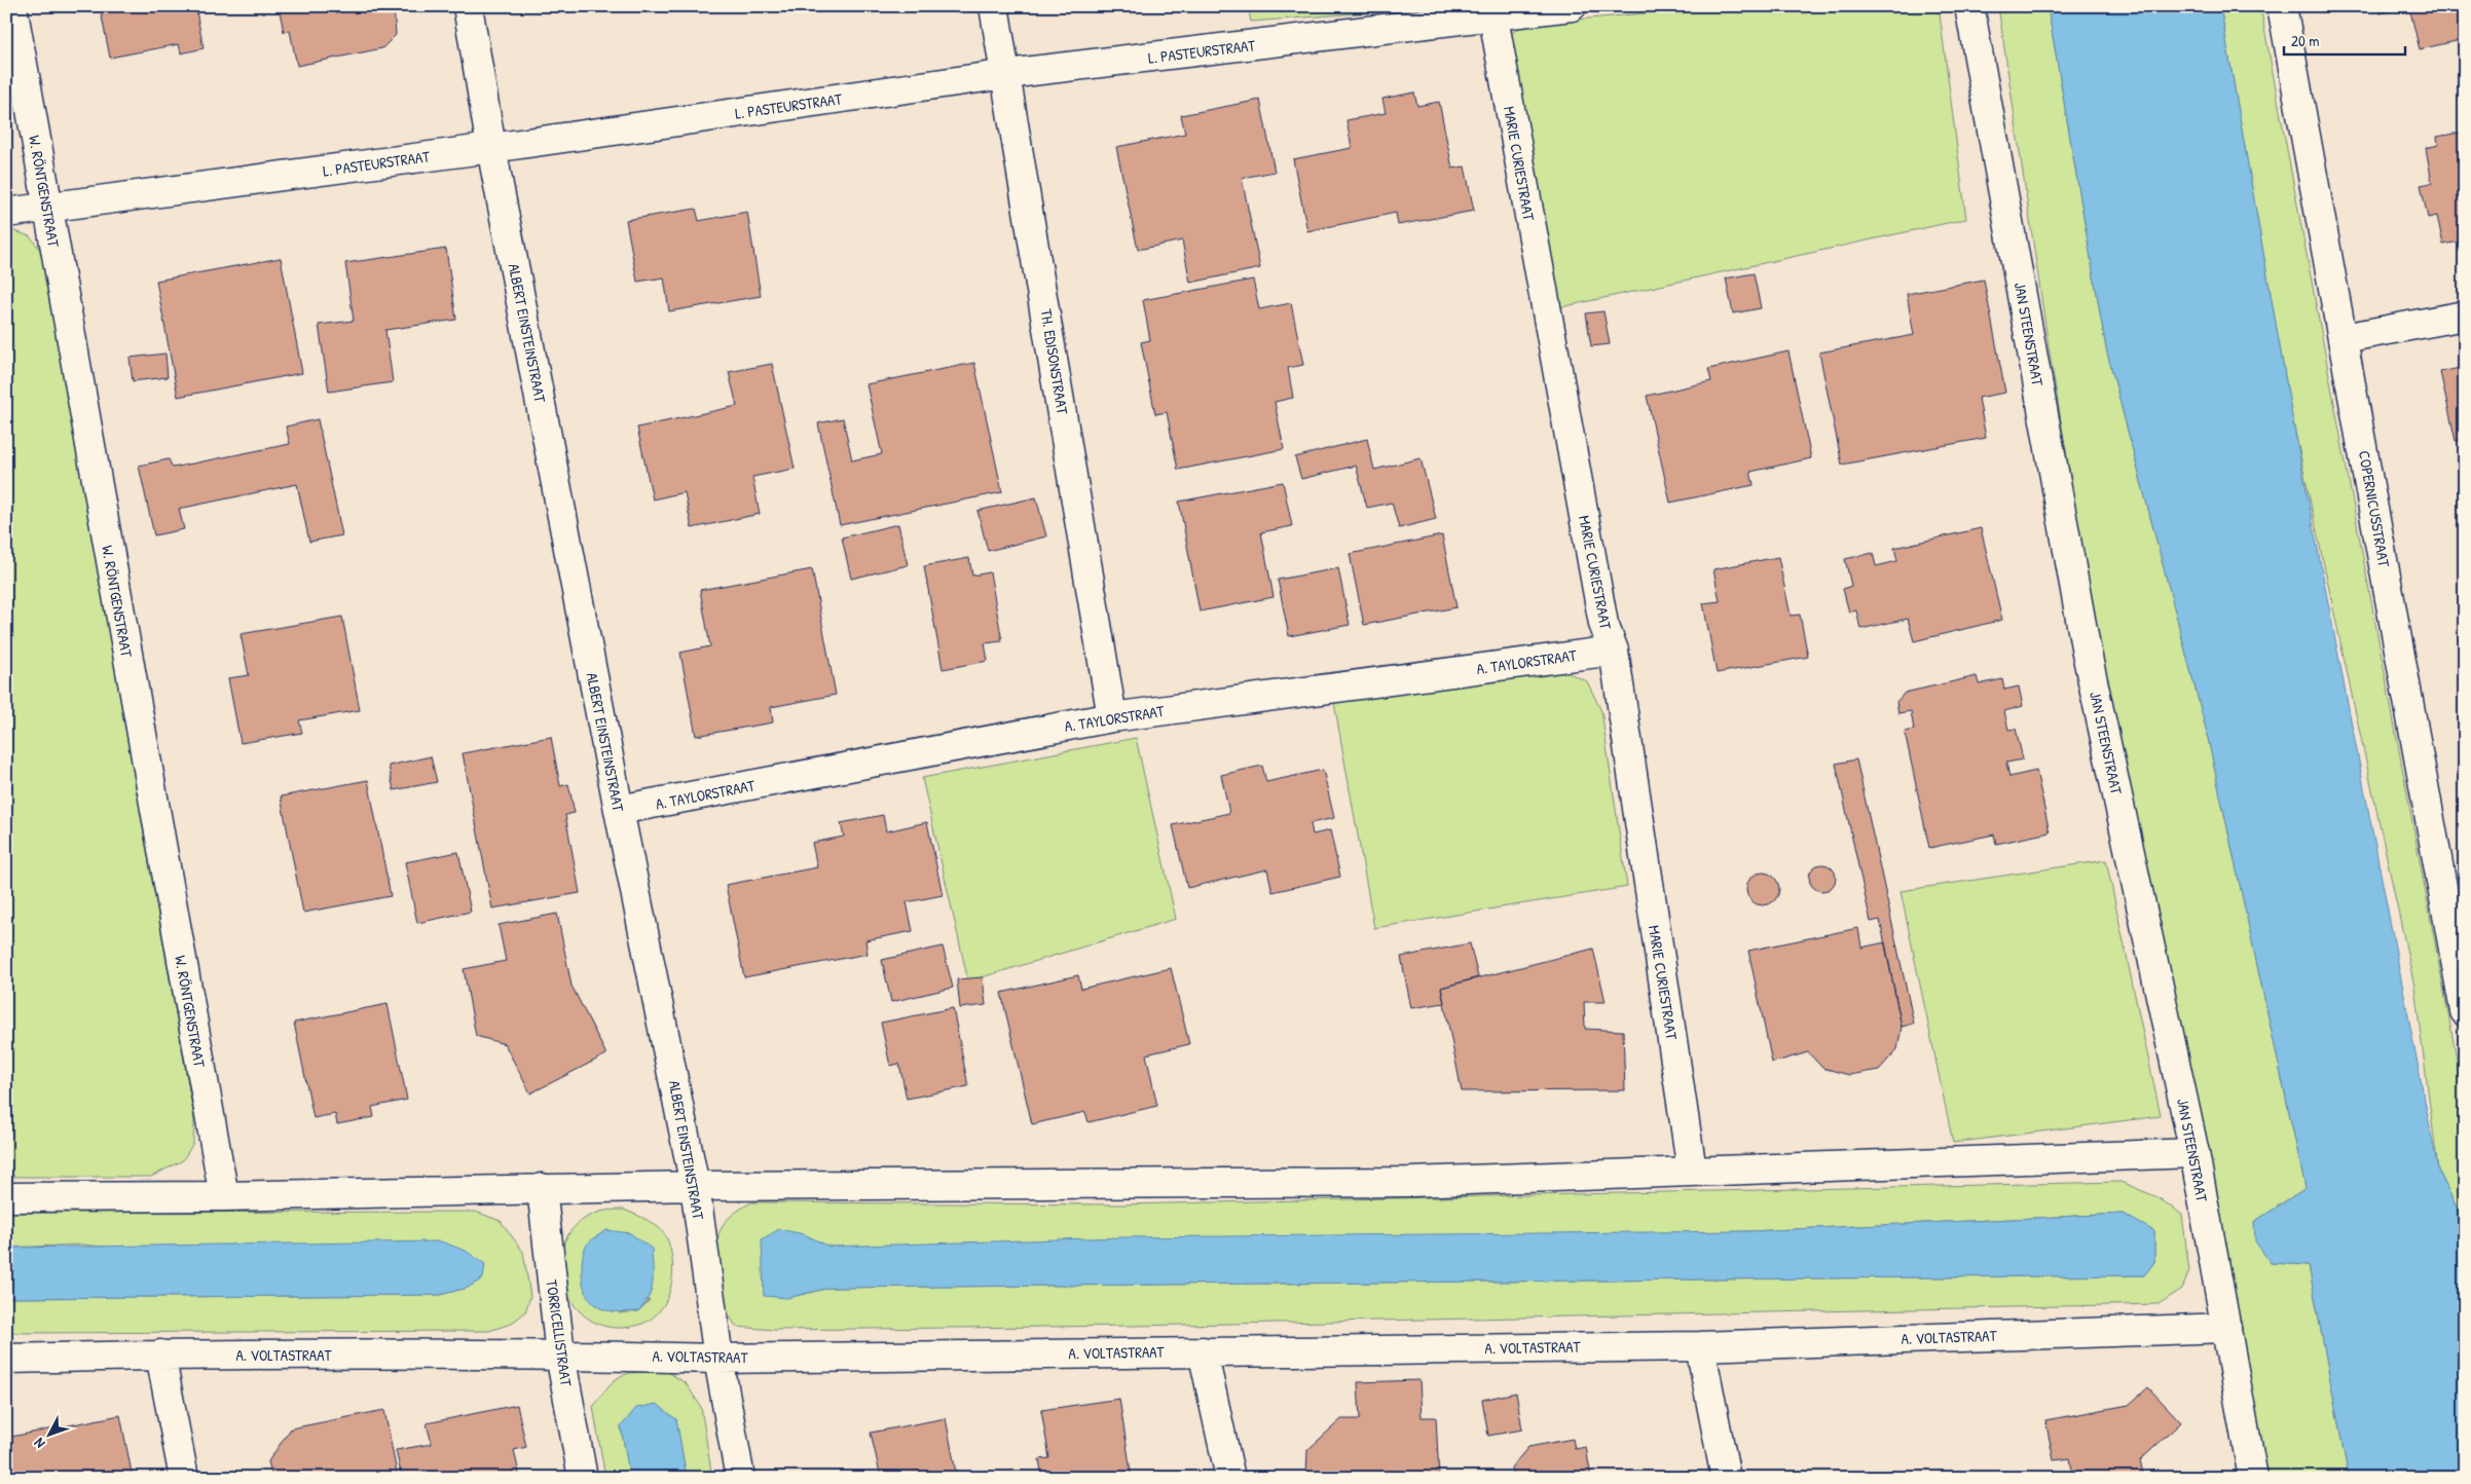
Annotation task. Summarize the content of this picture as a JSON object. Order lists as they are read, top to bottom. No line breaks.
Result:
{"streets":{"street":["L. PASTEURSTRAAT","MARIE CURIESTRAAT","W. RÖNTGENSTRAAT","ALBERT EINSTEINSTRAAT","JAN STEENSTRAAT","TH. EDISONSTRAAT","COPERNICUSSTRAAT","A. TAYLORSTRAAT","TORRICELLISTRAAT","A. VOLTASTRAAT"]},"crossings":[["L. PASTEURSTRAAT","MARIE CURIESTRAAT"],["L. PASTEURSTRAAT","W. RÖNTGENSTRAAT"],["L. PASTEURSTRAAT","ALBERT EINSTEINSTRAAT"],["L. PASTEURSTRAAT","TH. EDISONSTRAAT"],["MARIE CURIESTRAAT","A. TAYLORSTRAAT"],["ALBERT EINSTEINSTRAAT","A. TAYLORSTRAAT"],["ALBERT EINSTEINSTRAAT","A. VOLTASTRAAT"],["JAN STEENSTRAAT","A. VOLTASTRAAT"],["TH. EDISONSTRAAT","A. TAYLORSTRAAT"],["TORRICELLISTRAAT","A. VOLTASTRAAT"]],"scale_bar":"20 m","north":"bottom left"}
